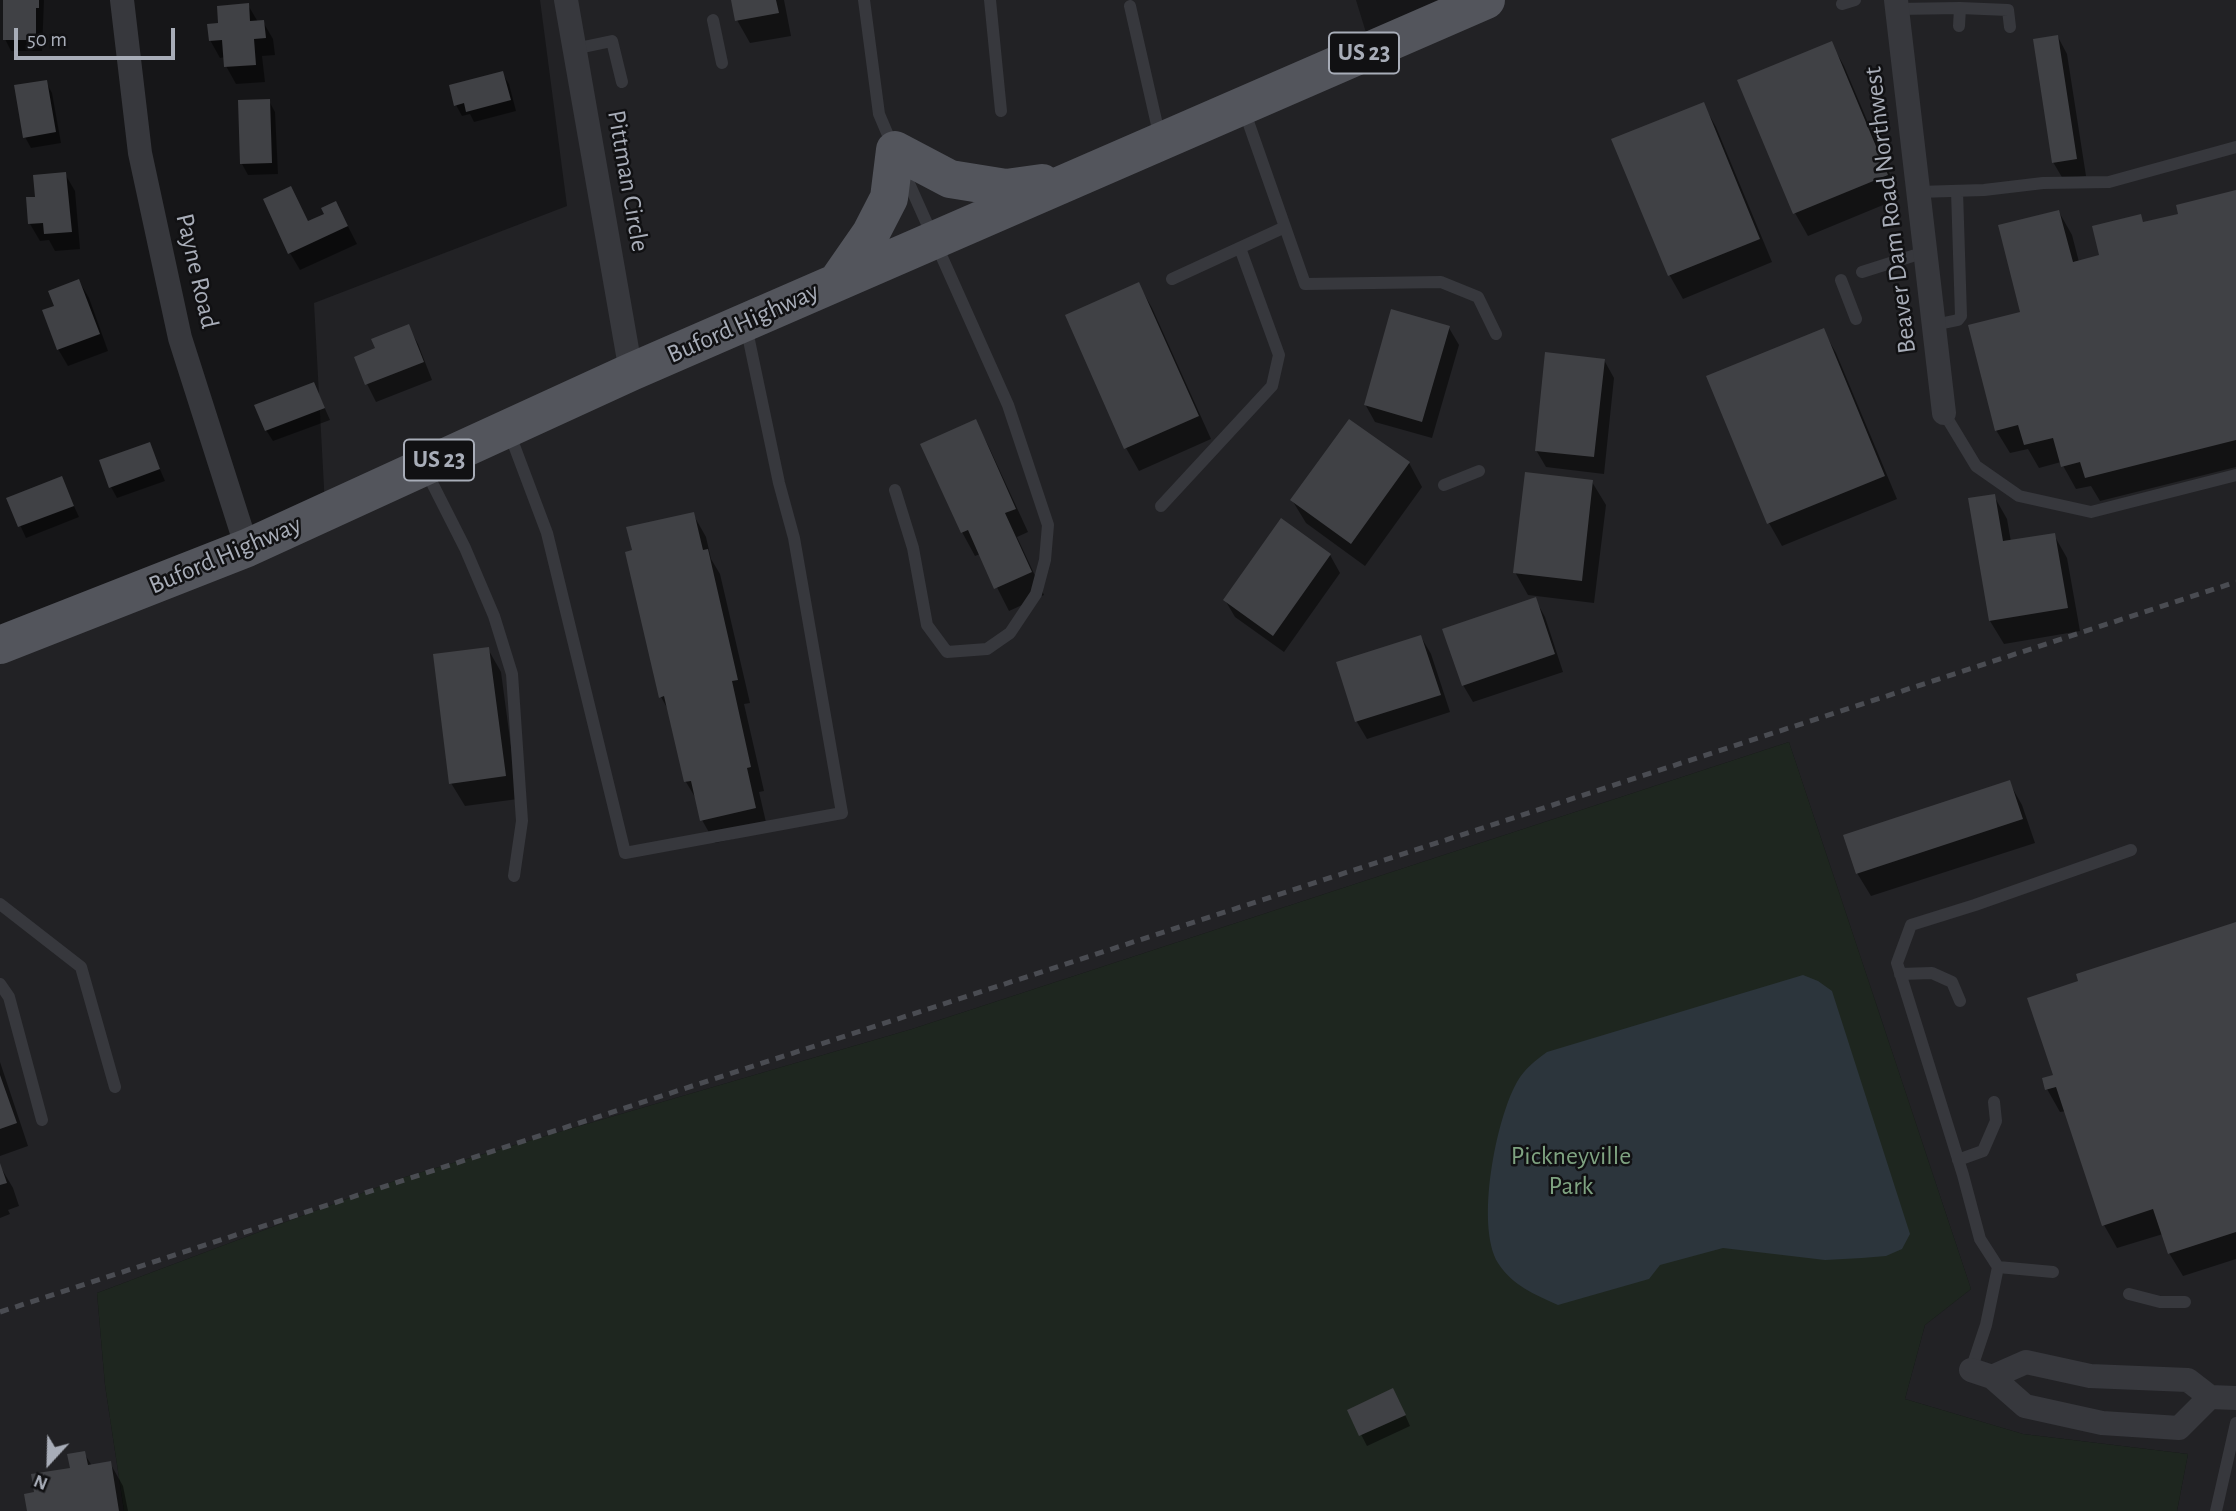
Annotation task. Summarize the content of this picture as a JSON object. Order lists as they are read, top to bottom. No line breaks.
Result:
{"streets":{"main road":["US 23","Buford Highway"],"street":["Pittman Circle","Beaver Dam Road Northwest","Payne Road"]},"crossings":[["Pittman Circle","Buford Highway"],["Payne Road","Buford Highway"]],"parks":["Pickneyville Park"],"scale_bar":"50 m","north":"bottom"}
